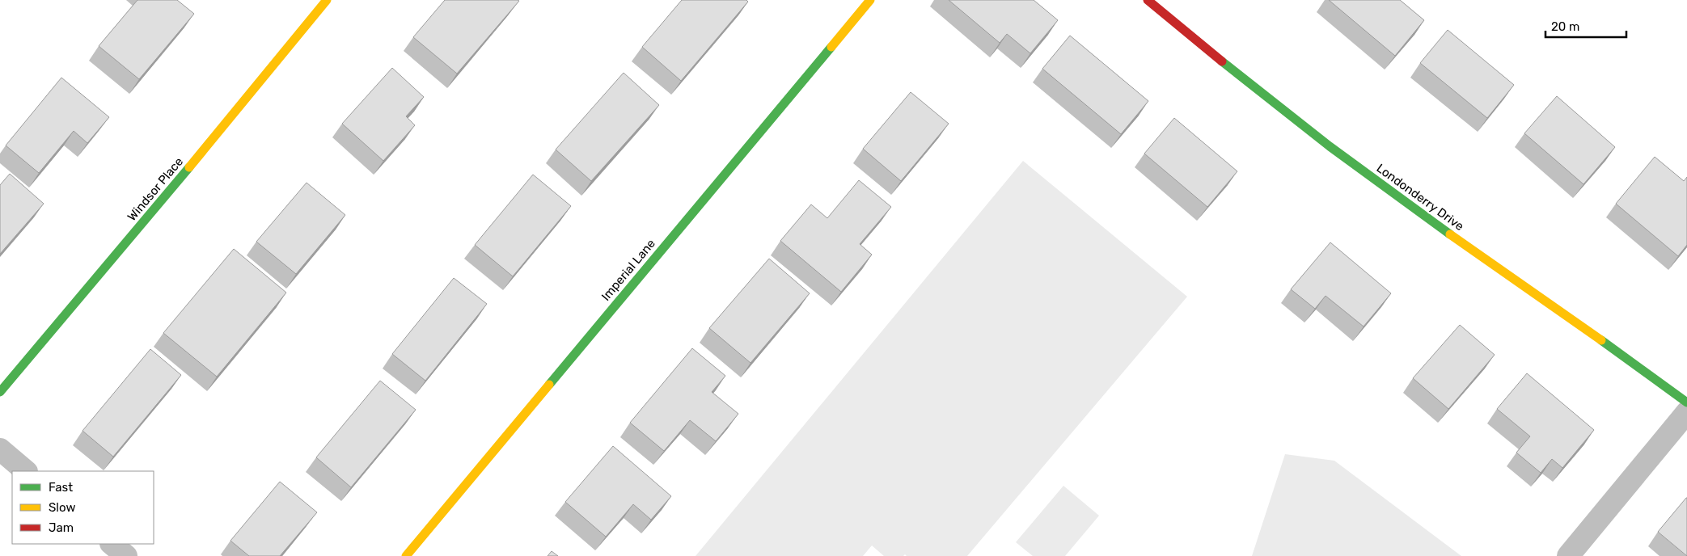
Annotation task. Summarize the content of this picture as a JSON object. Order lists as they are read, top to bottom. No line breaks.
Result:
{"streets":{"street":["Windsor Place","Londonderry Drive","Imperial Lane"]},"legend":["Fast","Slow","Jam"],"scale_bar":"20 m"}
